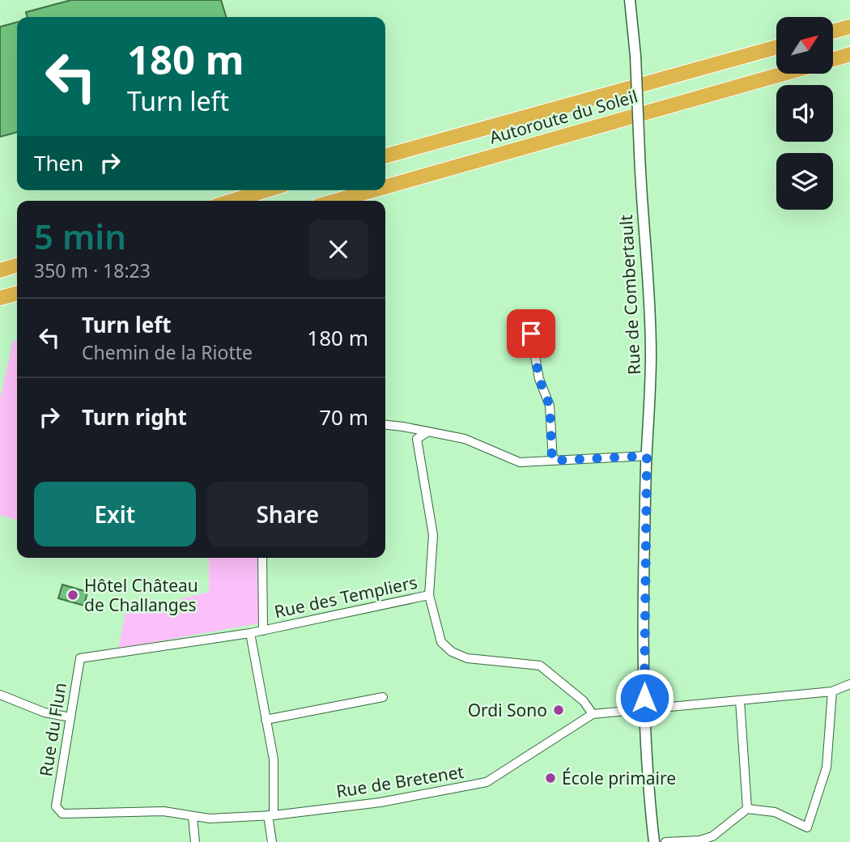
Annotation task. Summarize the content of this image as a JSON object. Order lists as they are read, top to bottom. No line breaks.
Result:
{"streets":{"highway":["Autoroute du Soleil"],"street":["Rue de Combertault","Rue des Templiers","Rue du Flun","Rue de Bretenet"]},"crossings":[["Rue des Templiers","Rue du Flun"],["Rue des Templiers","Rue de Bretenet"],["Rue du Flun","Rue de Bretenet"]],"places":["Hôtel Château de Challanges","Ordi Sono","École primaire"],"north":"top right","page":{"turn":["180 m","Turn left"],"then":"Then","heading":["5 min","350 m · 18:23"],"list":[{"name":"Turn left","note":"Chemin de la Riotte","value":"180 m"},{"name":"Turn right","value":"70 m"}],"buttons":["Exit","Share"]}}
